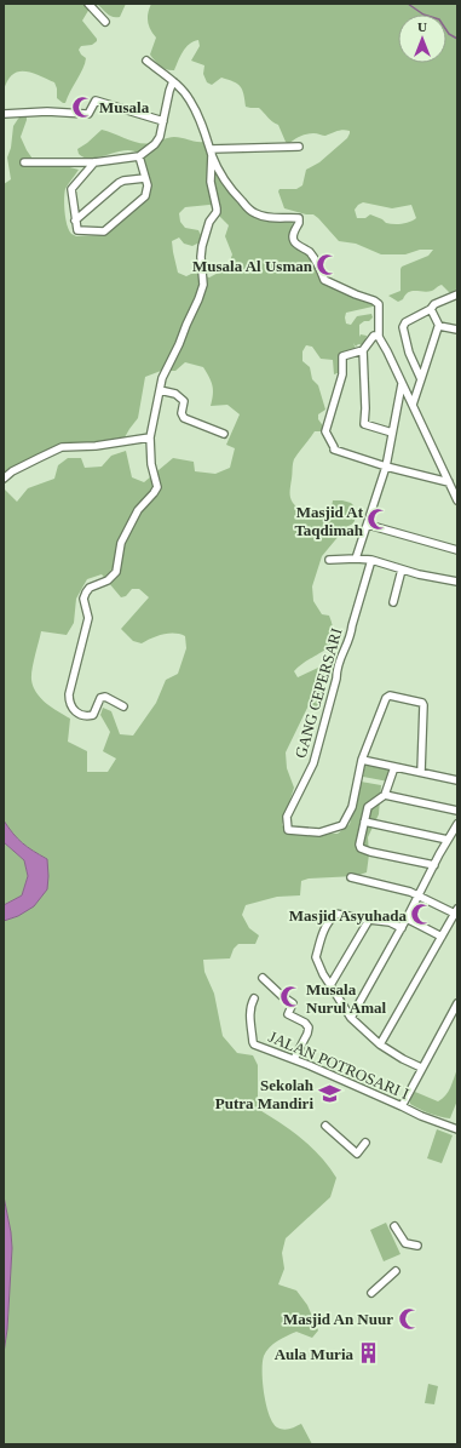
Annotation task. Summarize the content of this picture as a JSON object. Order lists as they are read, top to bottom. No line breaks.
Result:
{"streets":{"street":["GANG CEPERSARI","JALAN POTROSARI I"]},"places":{"mosque":["Musala","Musala Al Usman","Masjid At Taqdimah","Masjid Asyuhada","Musala Nurul Amal","Masjid An Nuur"],"school or university":["Sekolah Putra Mandiri"],"building":["Aula Muria"]},"north":"top"}
